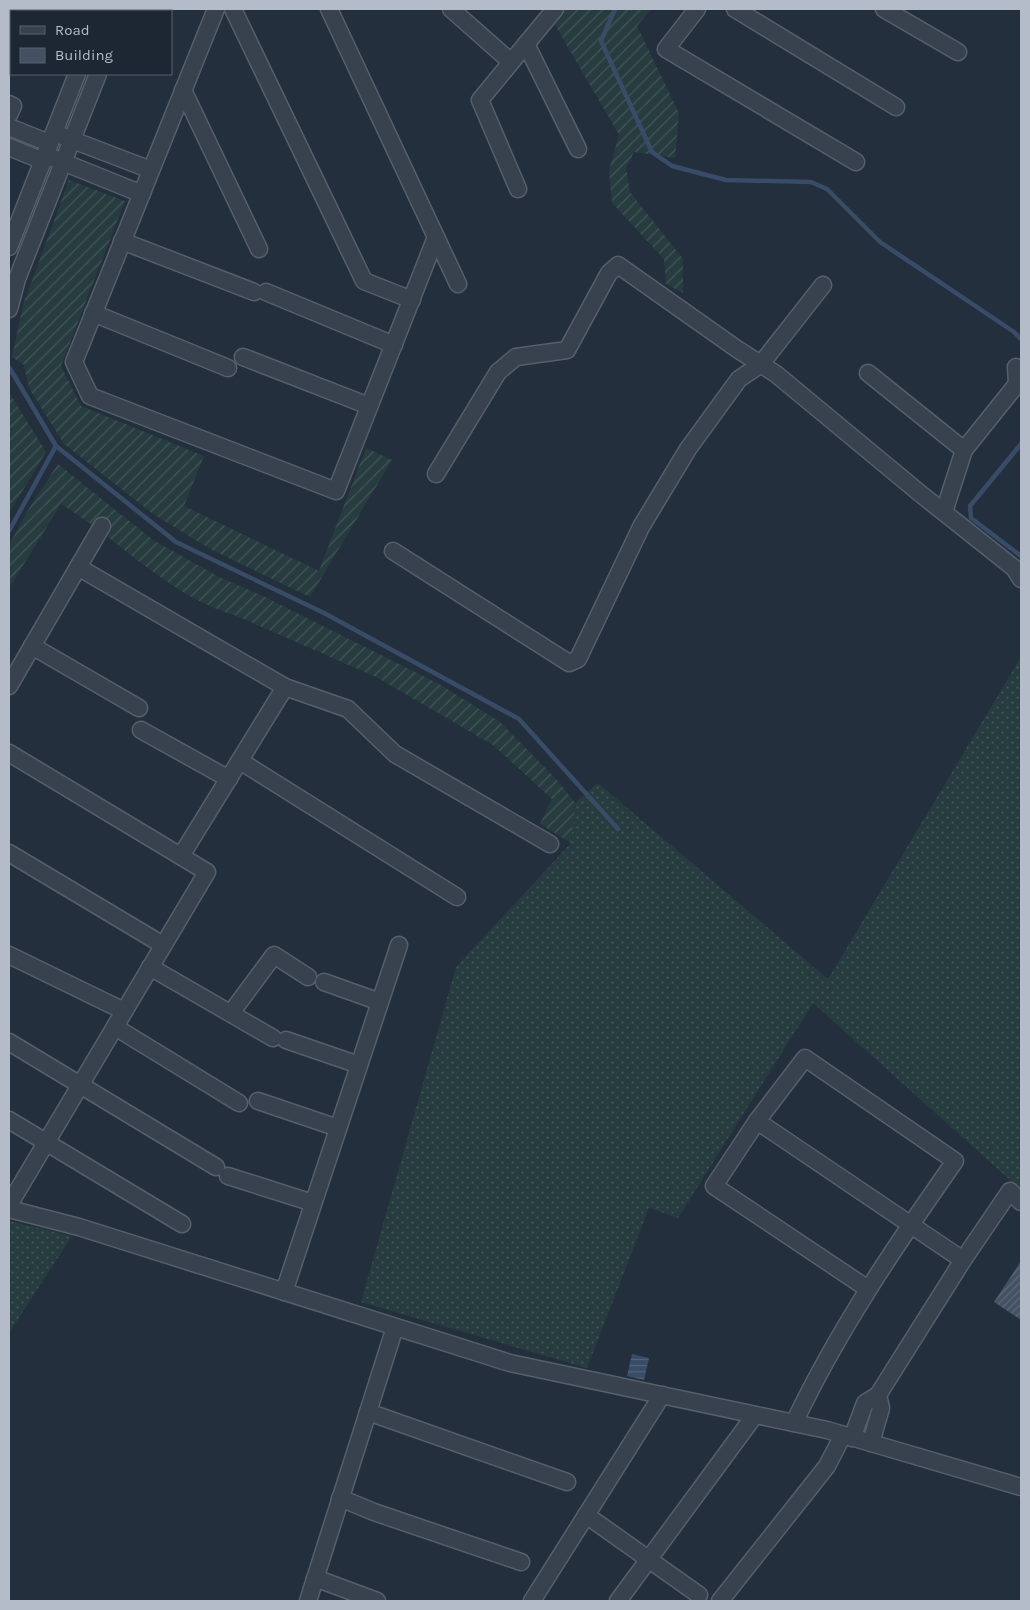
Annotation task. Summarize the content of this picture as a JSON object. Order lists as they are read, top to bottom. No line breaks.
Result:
{"legend":["Road","Building"]}
